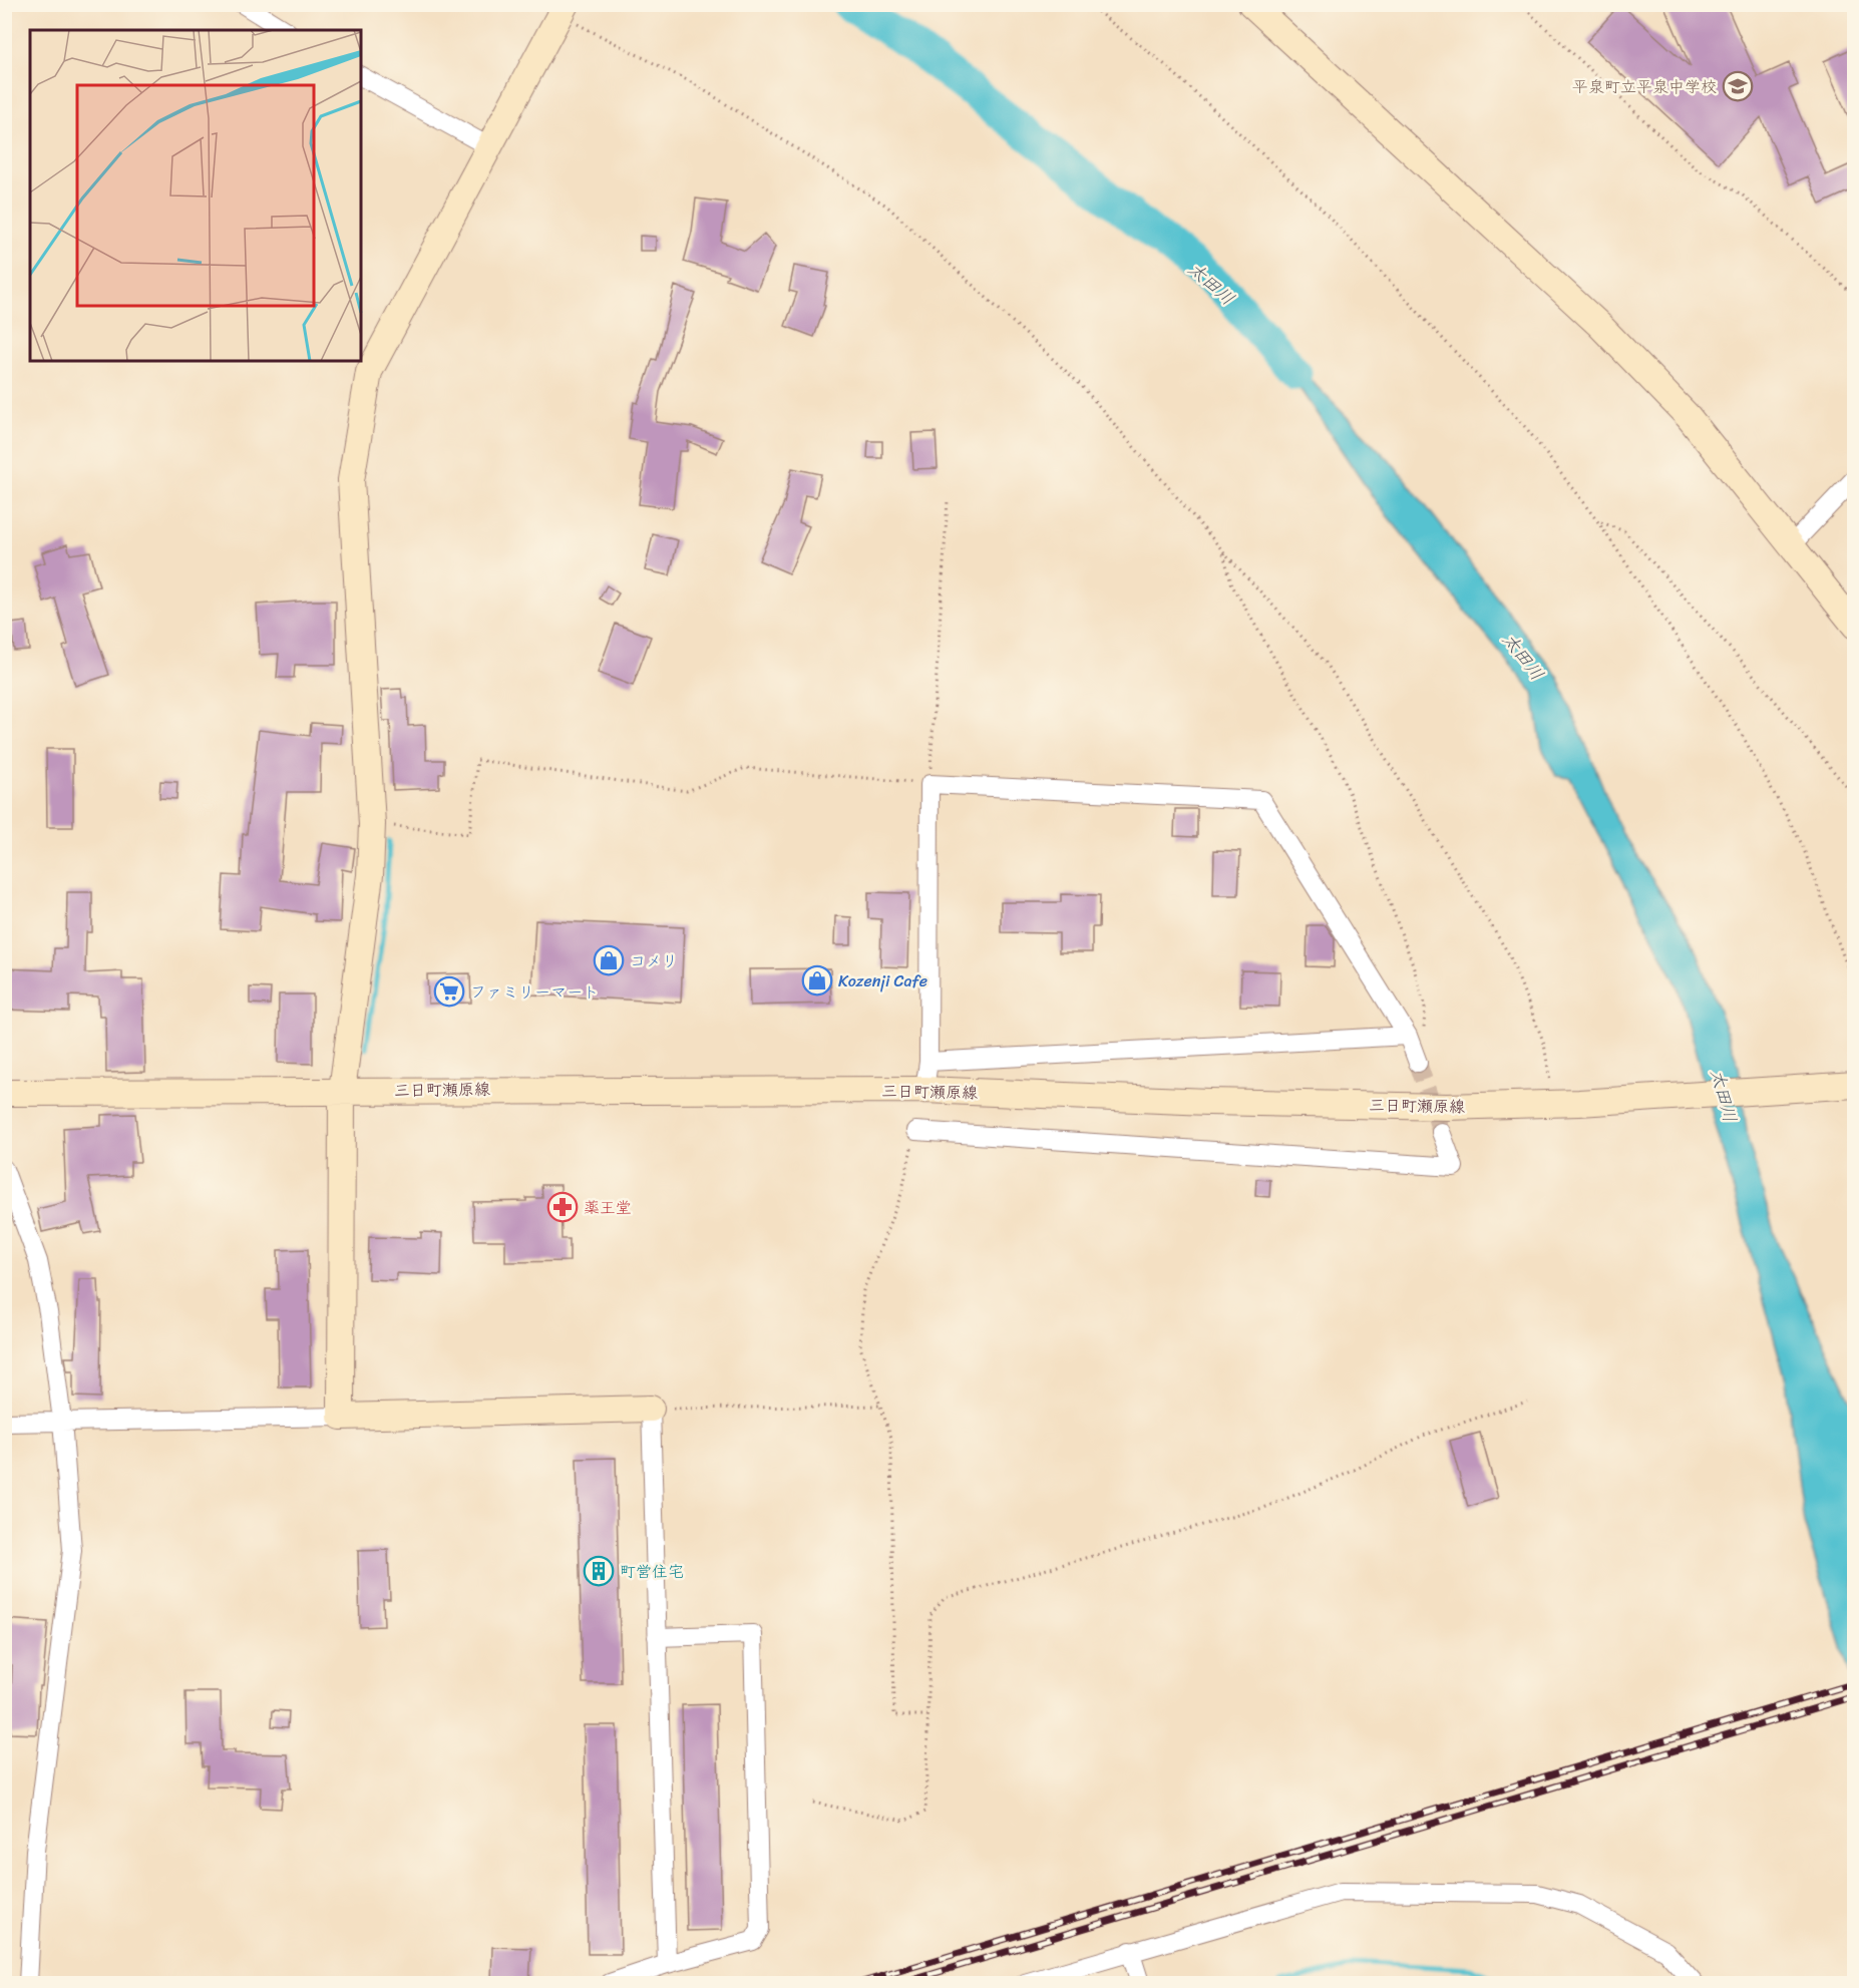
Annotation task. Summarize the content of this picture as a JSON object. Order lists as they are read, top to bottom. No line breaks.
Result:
{"streets":{"street":["三日町瀬原線"]},"water":["太田川"],"places":{"school or university":["平泉町立平泉中学校"],"shop":["コメリ","Kozenji Cafe"],"supermarket":["ファミリーマート"],"pharmacy":["薬王堂"],"building":["町営住宅"]}}
